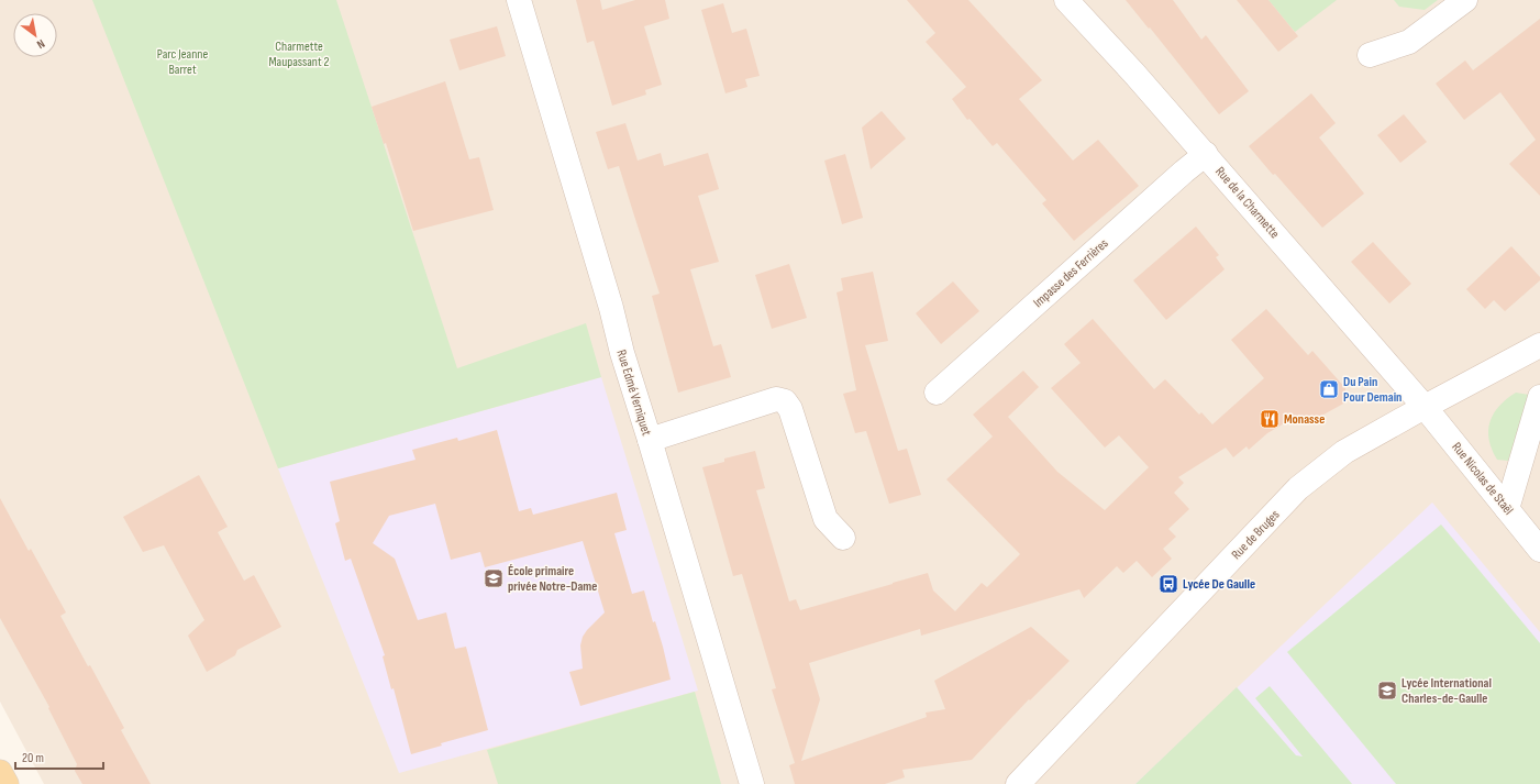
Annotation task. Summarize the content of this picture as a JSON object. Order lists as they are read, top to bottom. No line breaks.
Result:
{"streets":{"street":["Rue de la Charmette","Impasse des Ferrières","Rue Edmé Verniquet","Rue Nicolas de Staël","Rue de Bruges"]},"crossings":[["Rue de la Charmette","Impasse des Ferrières"],["Rue de la Charmette","Rue Nicolas de Staël"],["Rue de la Charmette","Rue de Bruges"],["Rue Nicolas de Staël","Rue de Bruges"]],"parks":["Charmette Maupassant 2","Parc Jeanne Barret"],"places":{"shop":["Du Pain Pour Demain"],"restaurant":["Monasse"],"school or university":["École primaire privée Notre-Dame","Lycée International Charles-de-Gaulle"],"bus stop":["Lycée De Gaulle"]},"scale_bar":"20 m","north":"bottom right"}
